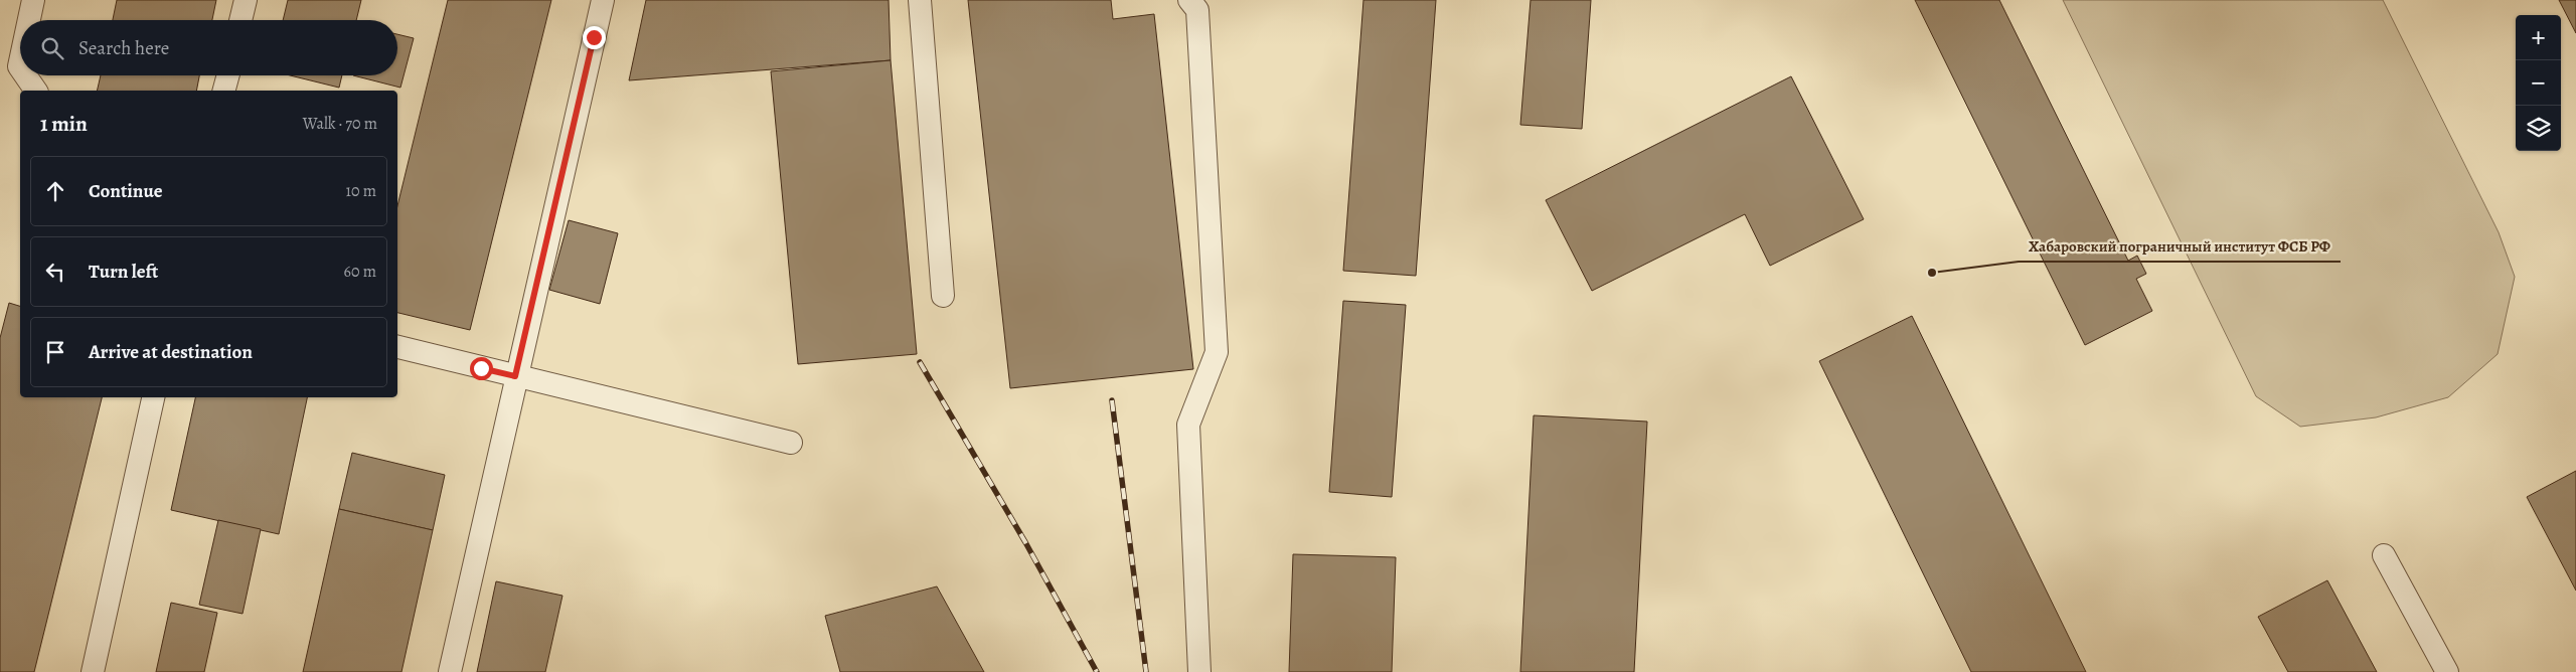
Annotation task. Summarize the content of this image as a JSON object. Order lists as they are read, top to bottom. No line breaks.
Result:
{"places":["Хабаровский пограничный институт ФСБ РФ"],"page":{"map_buttons":["+","−"],"search":"Search here","heading":["1 min","Walk · 70 m"],"list":[["Continue","10 m"],["Turn left","60 m"],"Arrive at destination"]}}
